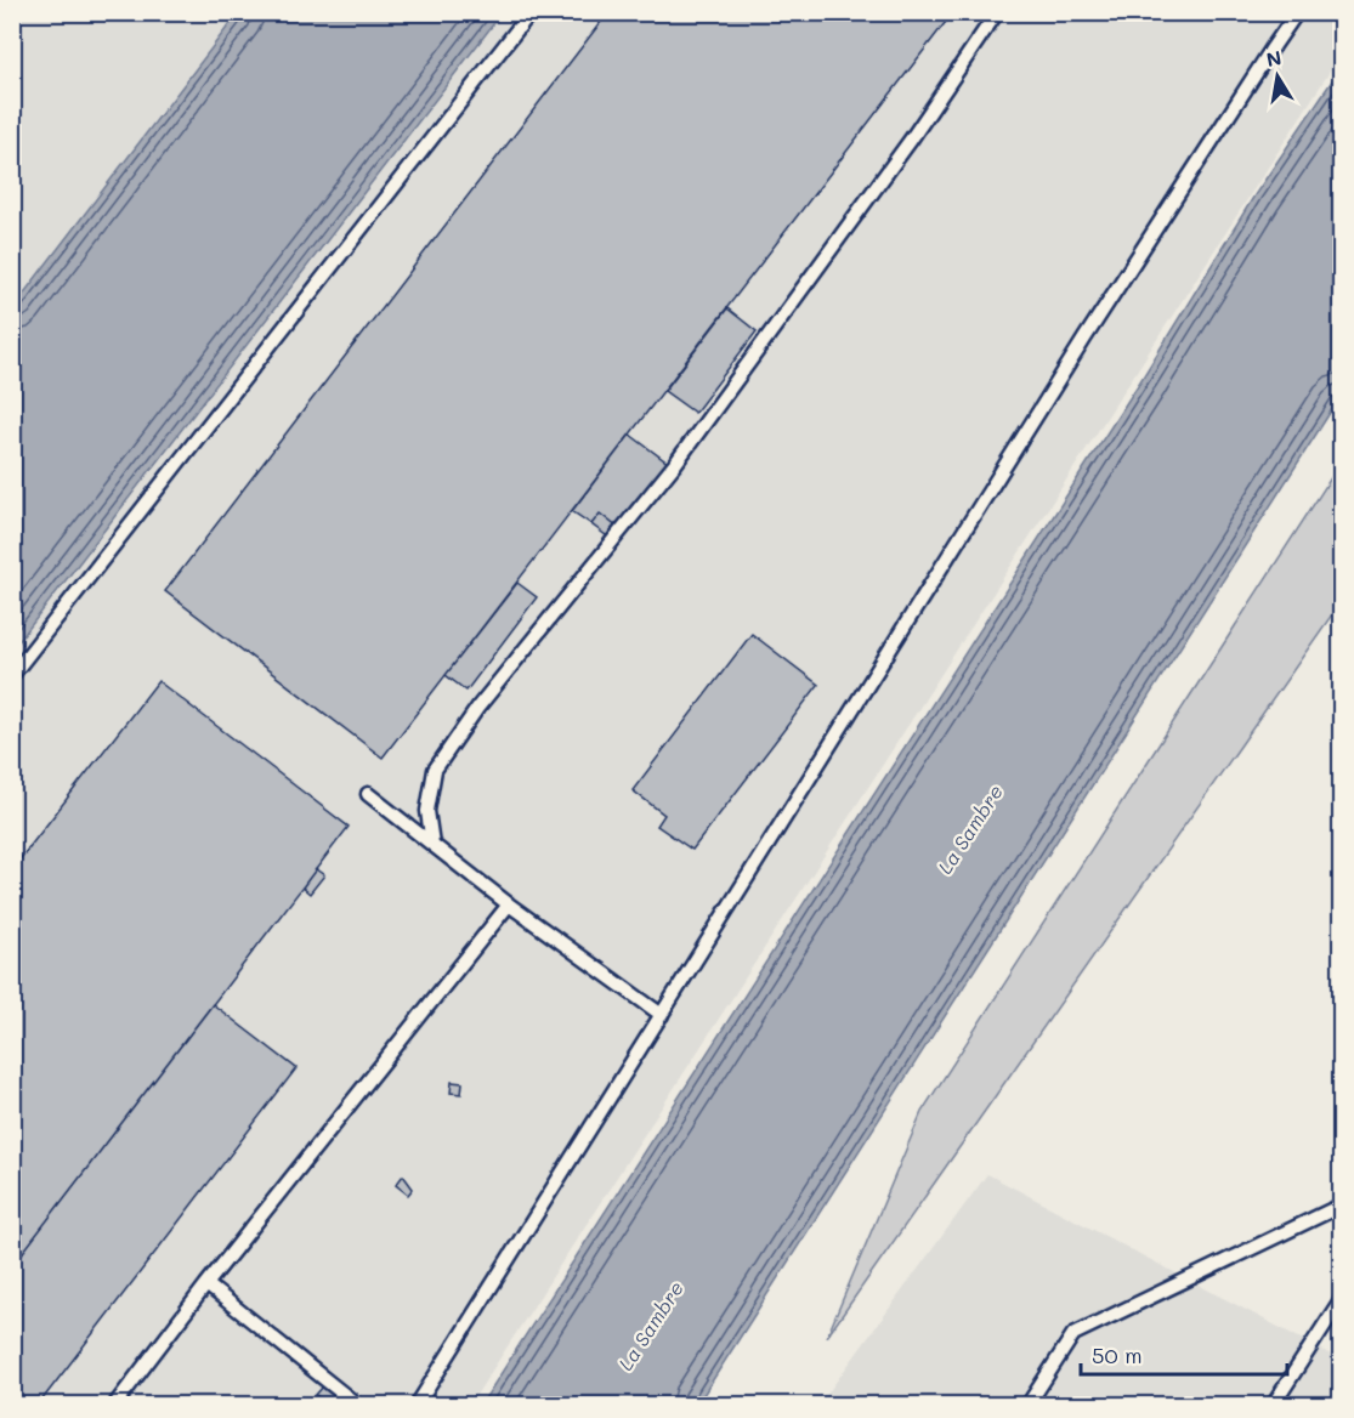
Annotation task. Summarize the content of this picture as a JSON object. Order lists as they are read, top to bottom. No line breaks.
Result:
{"water":["La Sambre"],"scale_bar":"50 m","north":"top"}
